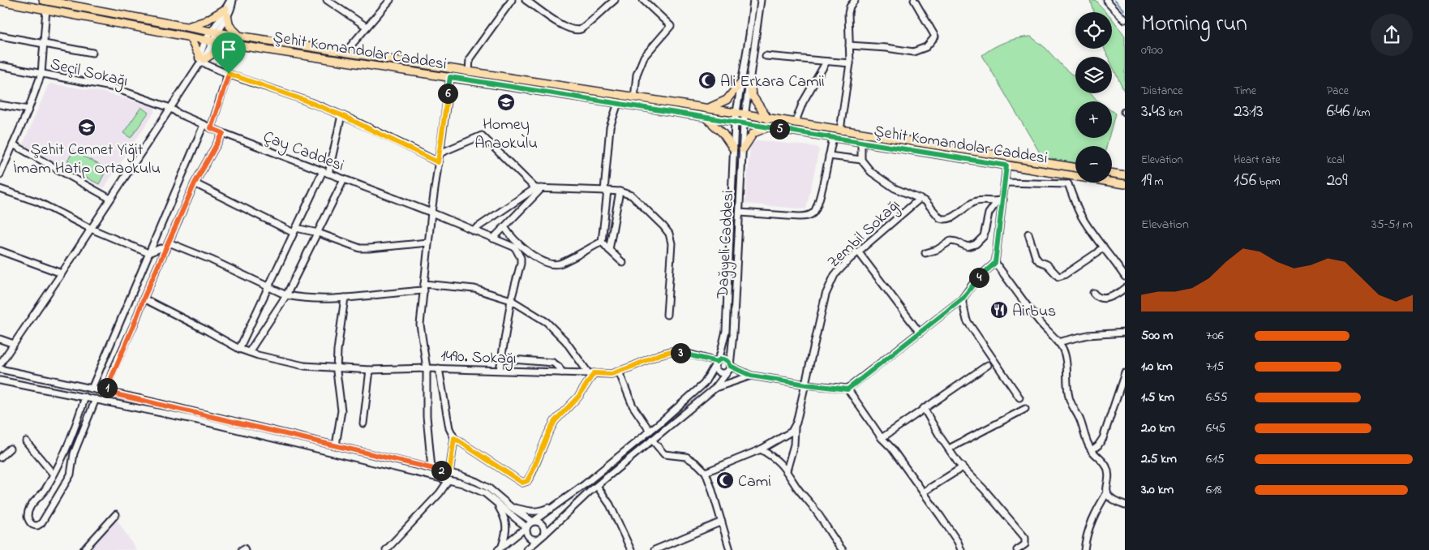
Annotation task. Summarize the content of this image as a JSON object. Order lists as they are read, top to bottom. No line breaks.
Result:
{"streets":{"main road":["Şehit Komandolar Caddesi"],"street":["Seçil Sokağı","Çay Caddesi","Zembil Sokağı","Dağyeli Caddesi","1490. Sokağı"]},"crossings":[["Şehit Komandolar Caddesi","Dağyeli Caddesi"],["Seçil Sokağı","Çay Caddesi"],["Çay Caddesi","1490. Sokağı"],["Dağyeli Caddesi","1490. Sokağı"]],"places":{"mosque":["Ali Erkara Camii","Cami"],"school or university":["Homey Anaokulu","Şehit Cennet Yiğit İmam Hatip Ortaokulu"],"restaurant":["Airbus"]},"page":{"heading":["Morning run","09:00"],"map_buttons":["+","−"],"stats":[["Distance","3.43 km"],["Time","23:13"],["Pace","6:46 /km"],["Elevation","19 m"],["Heart rate","156 bpm"],["kcal","209"]],"pins":["6","5","4","3","1","2"],"chart":["Elevation","35–51 m"],"list":[{"name":"500 m","note":"7:06"},{"name":"1.0 km","note":"7:15"},{"name":"1.5 km","note":"6:55"},{"name":"2.0 km","note":"6:45"},{"name":"2.5 km","note":"6:15"},{"name":"3.0 km","note":"6:18"}]}}
